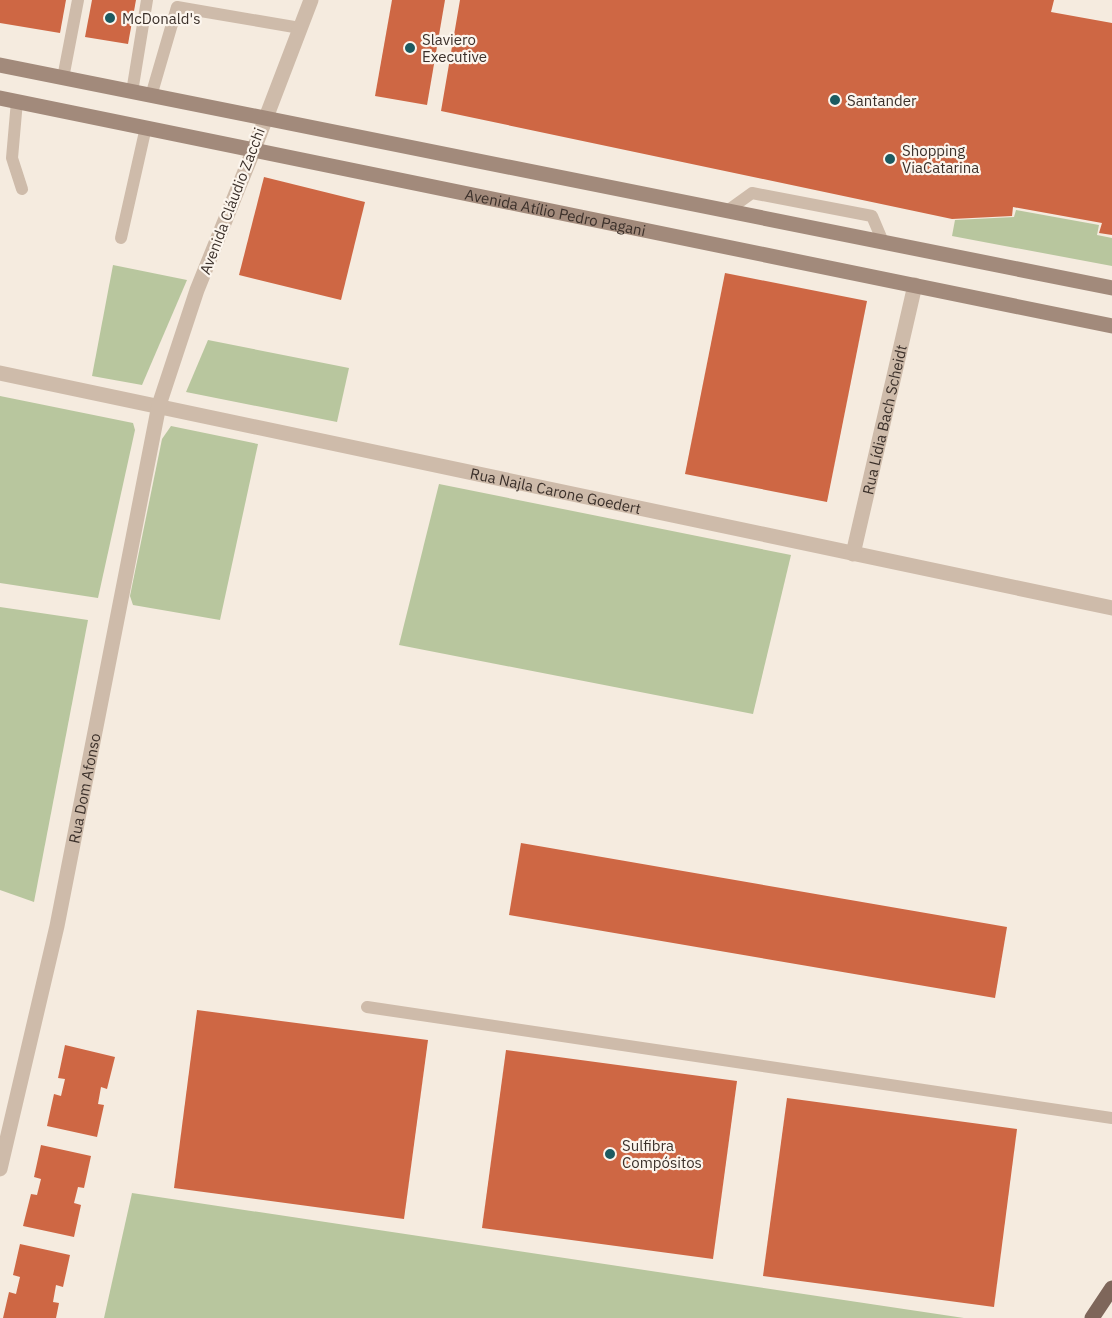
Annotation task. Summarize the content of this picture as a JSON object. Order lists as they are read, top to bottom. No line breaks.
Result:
{"streets":{"main road":["Avenida Atílio Pedro Pagani"],"street":["Avenida Cláudio Zacchi","Rua Lídia Bach Scheidt","Rua Najla Carone Goedert","Rua Dom Afonso"]},"crossings":[["Avenida Cláudio Zacchi","Avenida Atílio Pedro Pagani"],["Avenida Cláudio Zacchi","Rua Najla Carone Goedert"],["Avenida Cláudio Zacchi","Rua Dom Afonso"],["Avenida Atílio Pedro Pagani","Rua Lídia Bach Scheidt"],["Rua Lídia Bach Scheidt","Rua Najla Carone Goedert"],["Rua Najla Carone Goedert","Rua Dom Afonso"]],"places":["McDonald's","Slaviero Executive","Santander","Shopping ViaCatarina","Sulfibra Compósitos"]}
